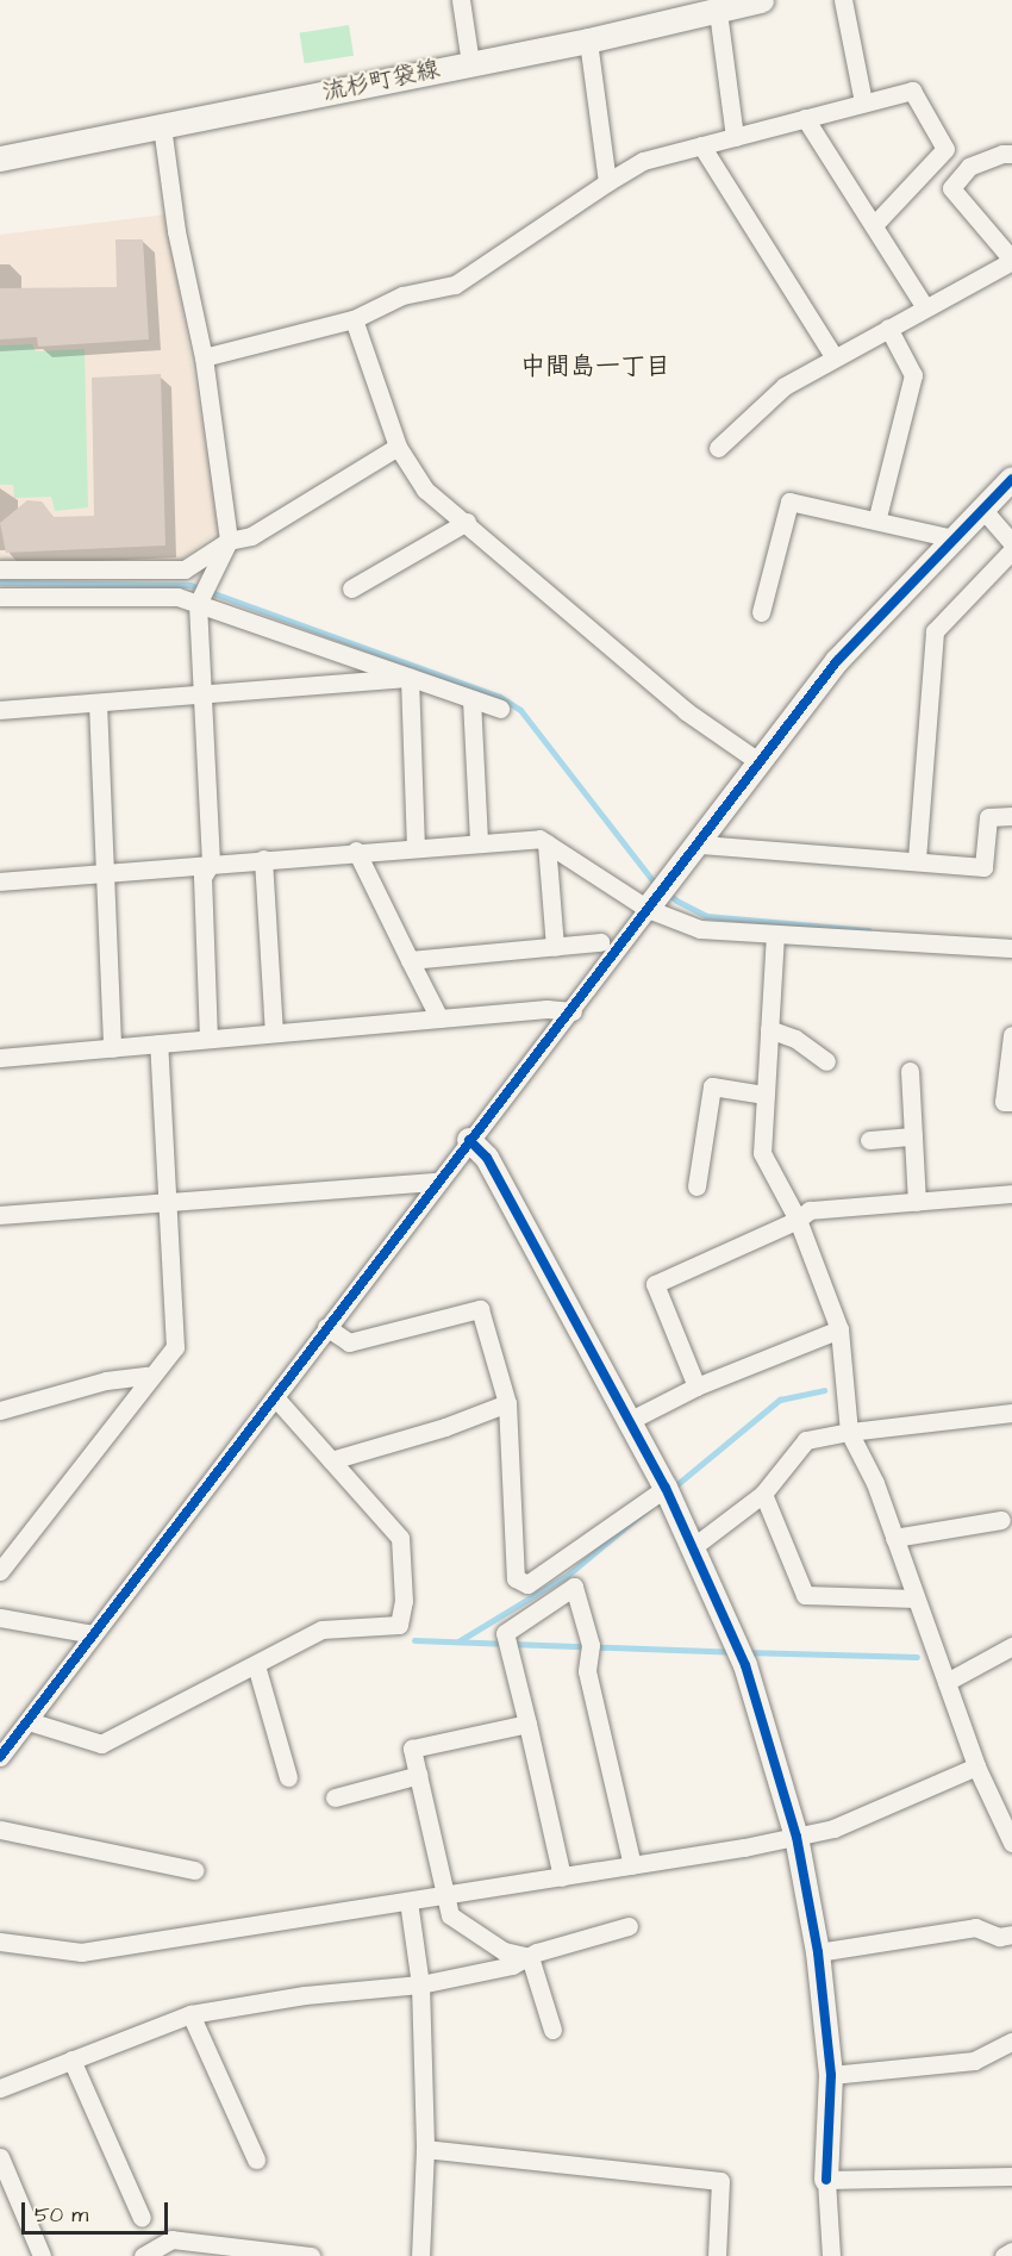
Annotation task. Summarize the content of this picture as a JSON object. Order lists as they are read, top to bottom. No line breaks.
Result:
{"streets":{"main road":["流杉町袋線"]},"districts":["中間島一丁目"],"scale_bar":"50 m"}
